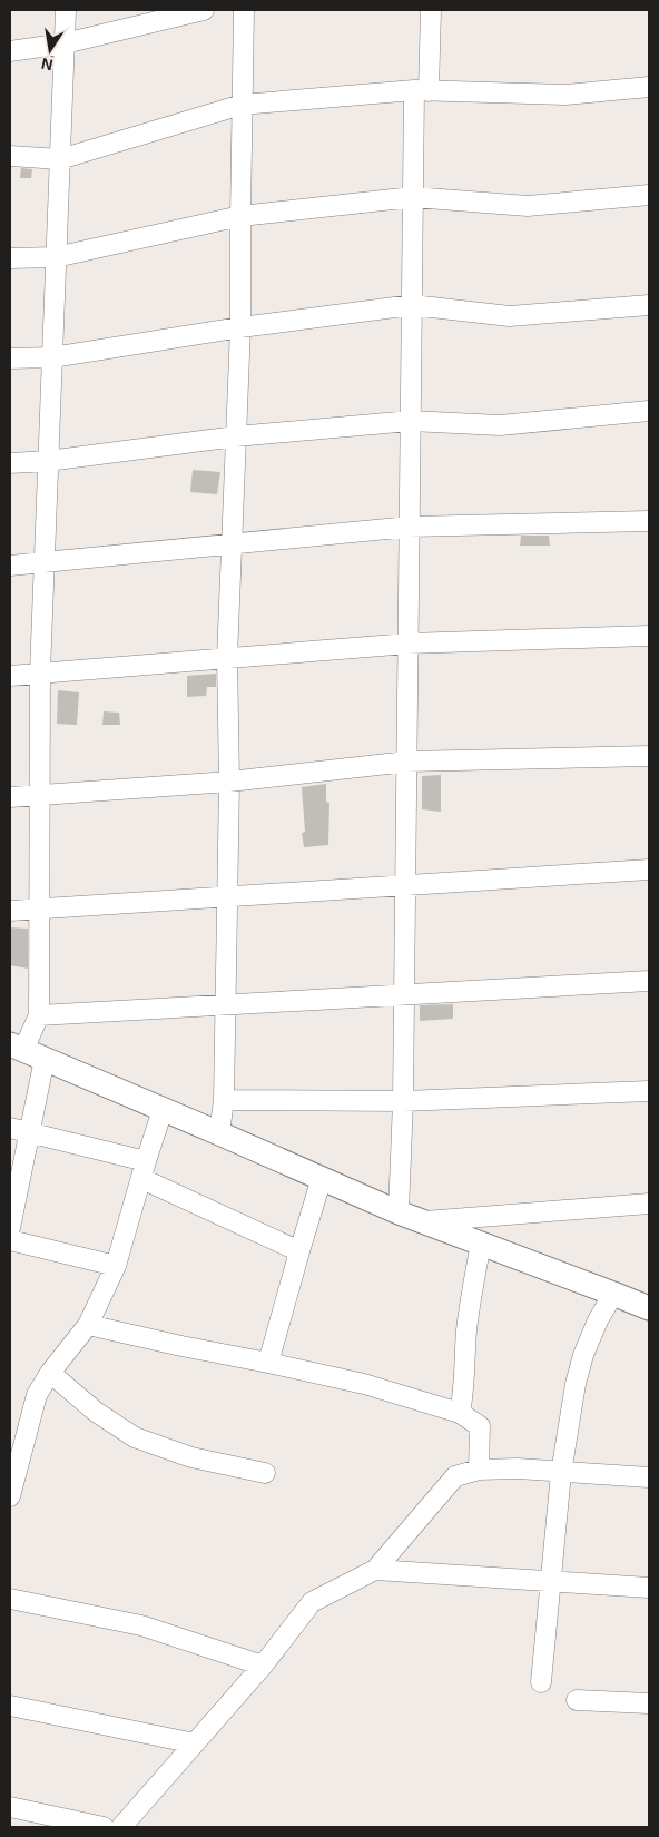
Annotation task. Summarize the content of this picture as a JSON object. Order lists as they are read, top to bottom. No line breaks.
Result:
{"north":"bottom"}
